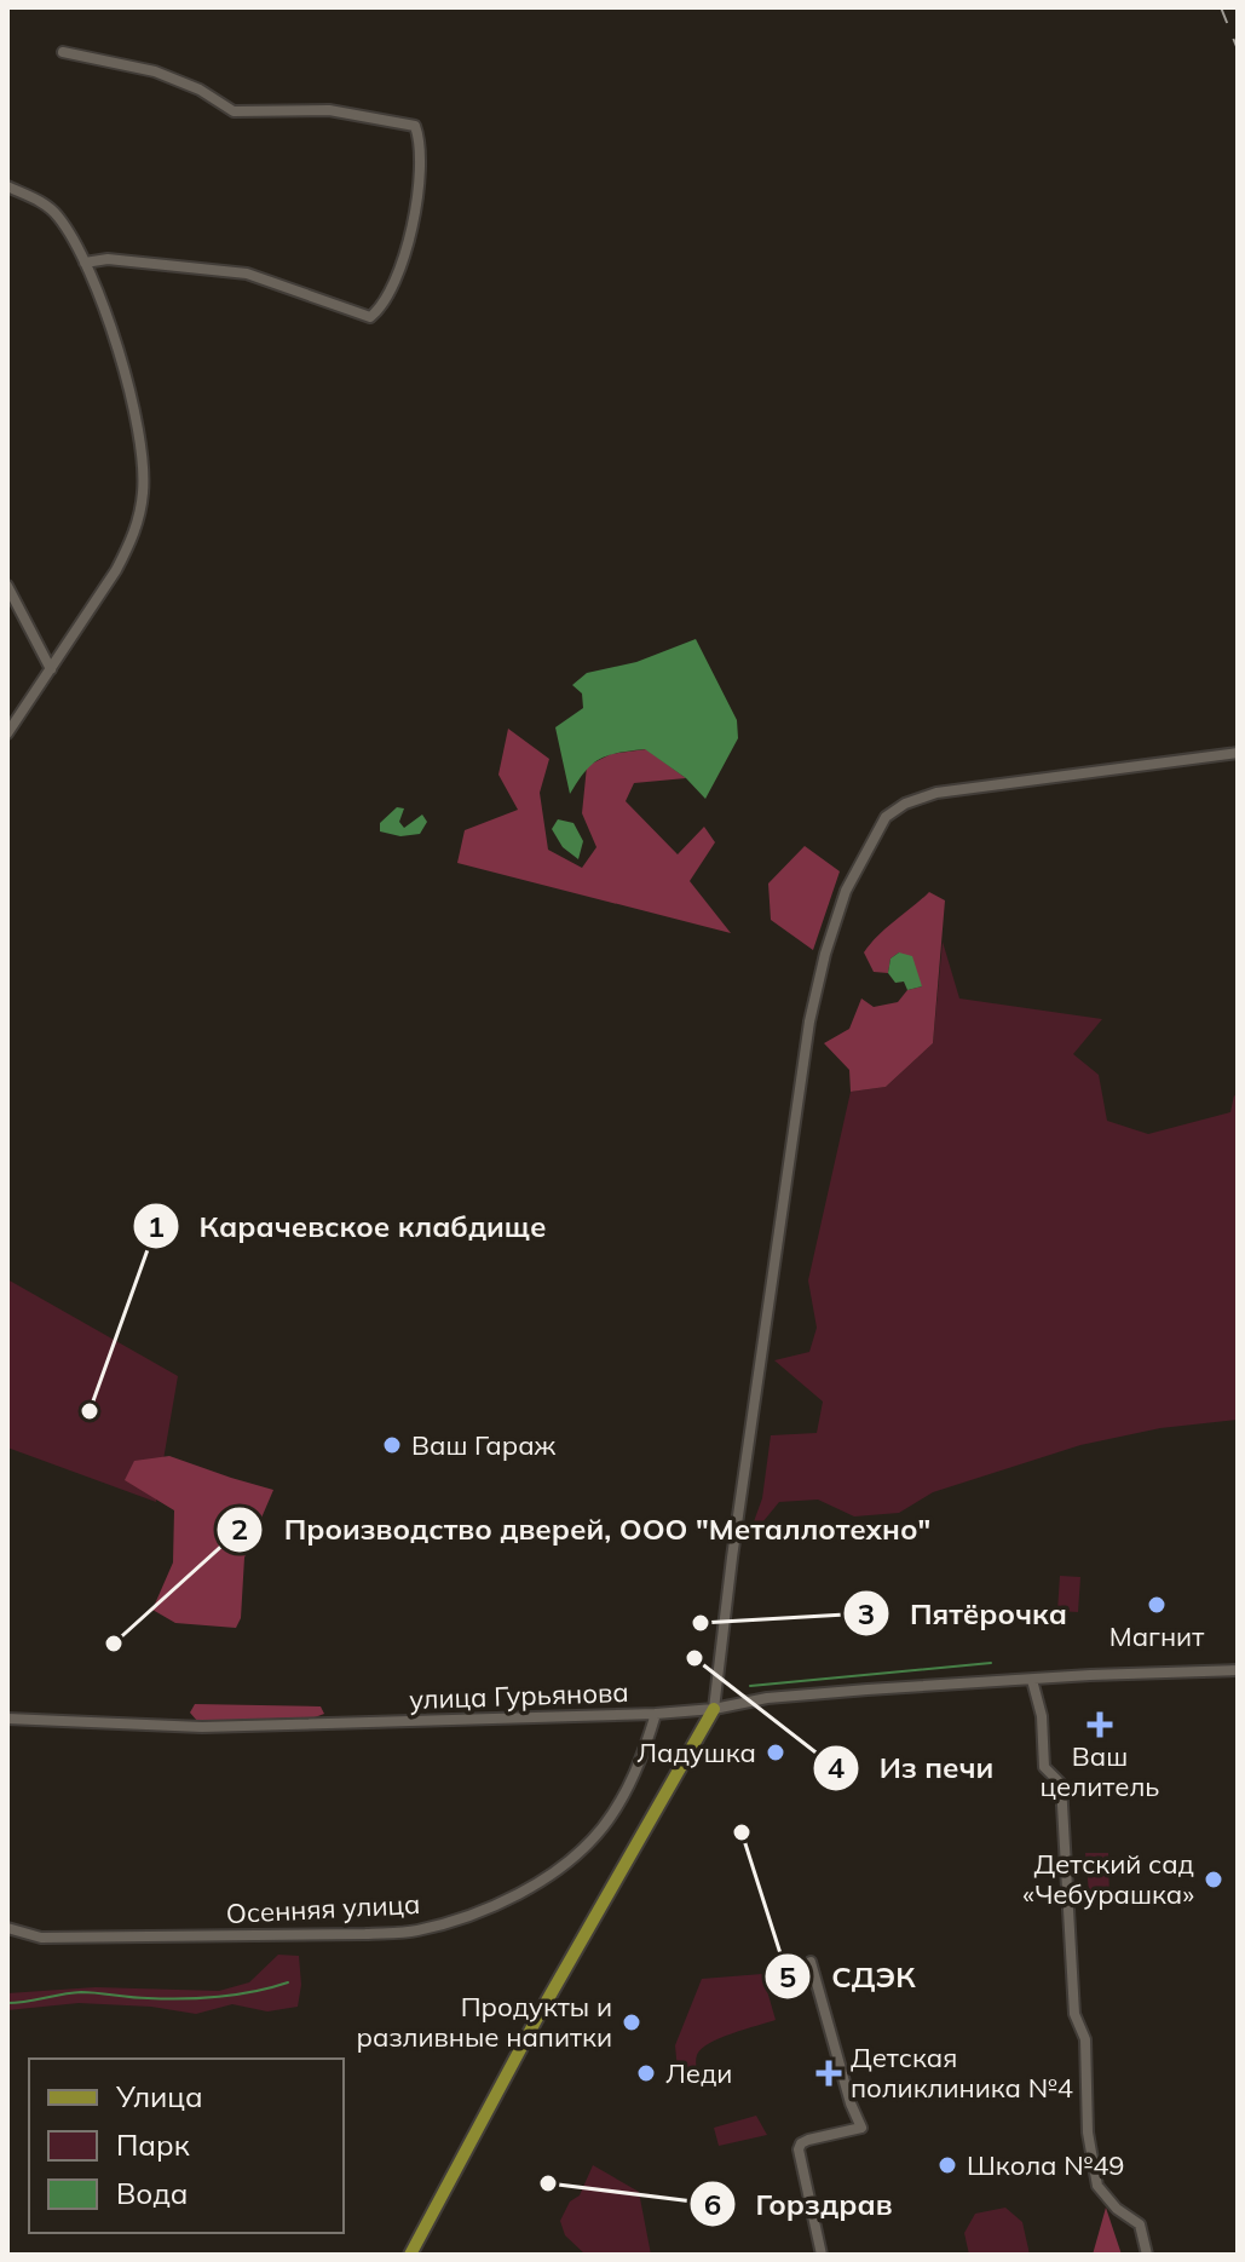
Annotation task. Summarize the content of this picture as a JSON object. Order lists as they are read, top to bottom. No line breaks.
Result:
{"streets":{"street":["улица Гурьянова","Осенняя улица"]},"crossings":[["улица Гурьянова","Осенняя улица"]],"places":{"other":["Карачевское клабдище","Ваш Гараж","Магнит","Пятёрочка","Производство дверей, ООО \"Металлотехно\"","Из печи","Ладушка","СДЭК","Детский сад «Чебурашка»","Продукты и разливные напитки","Леди","Школа №49","Горздрав"],"health":["Ваш целитель","Детская поликлиника №4"]},"legend":["Улица","Парк","Вода"]}
